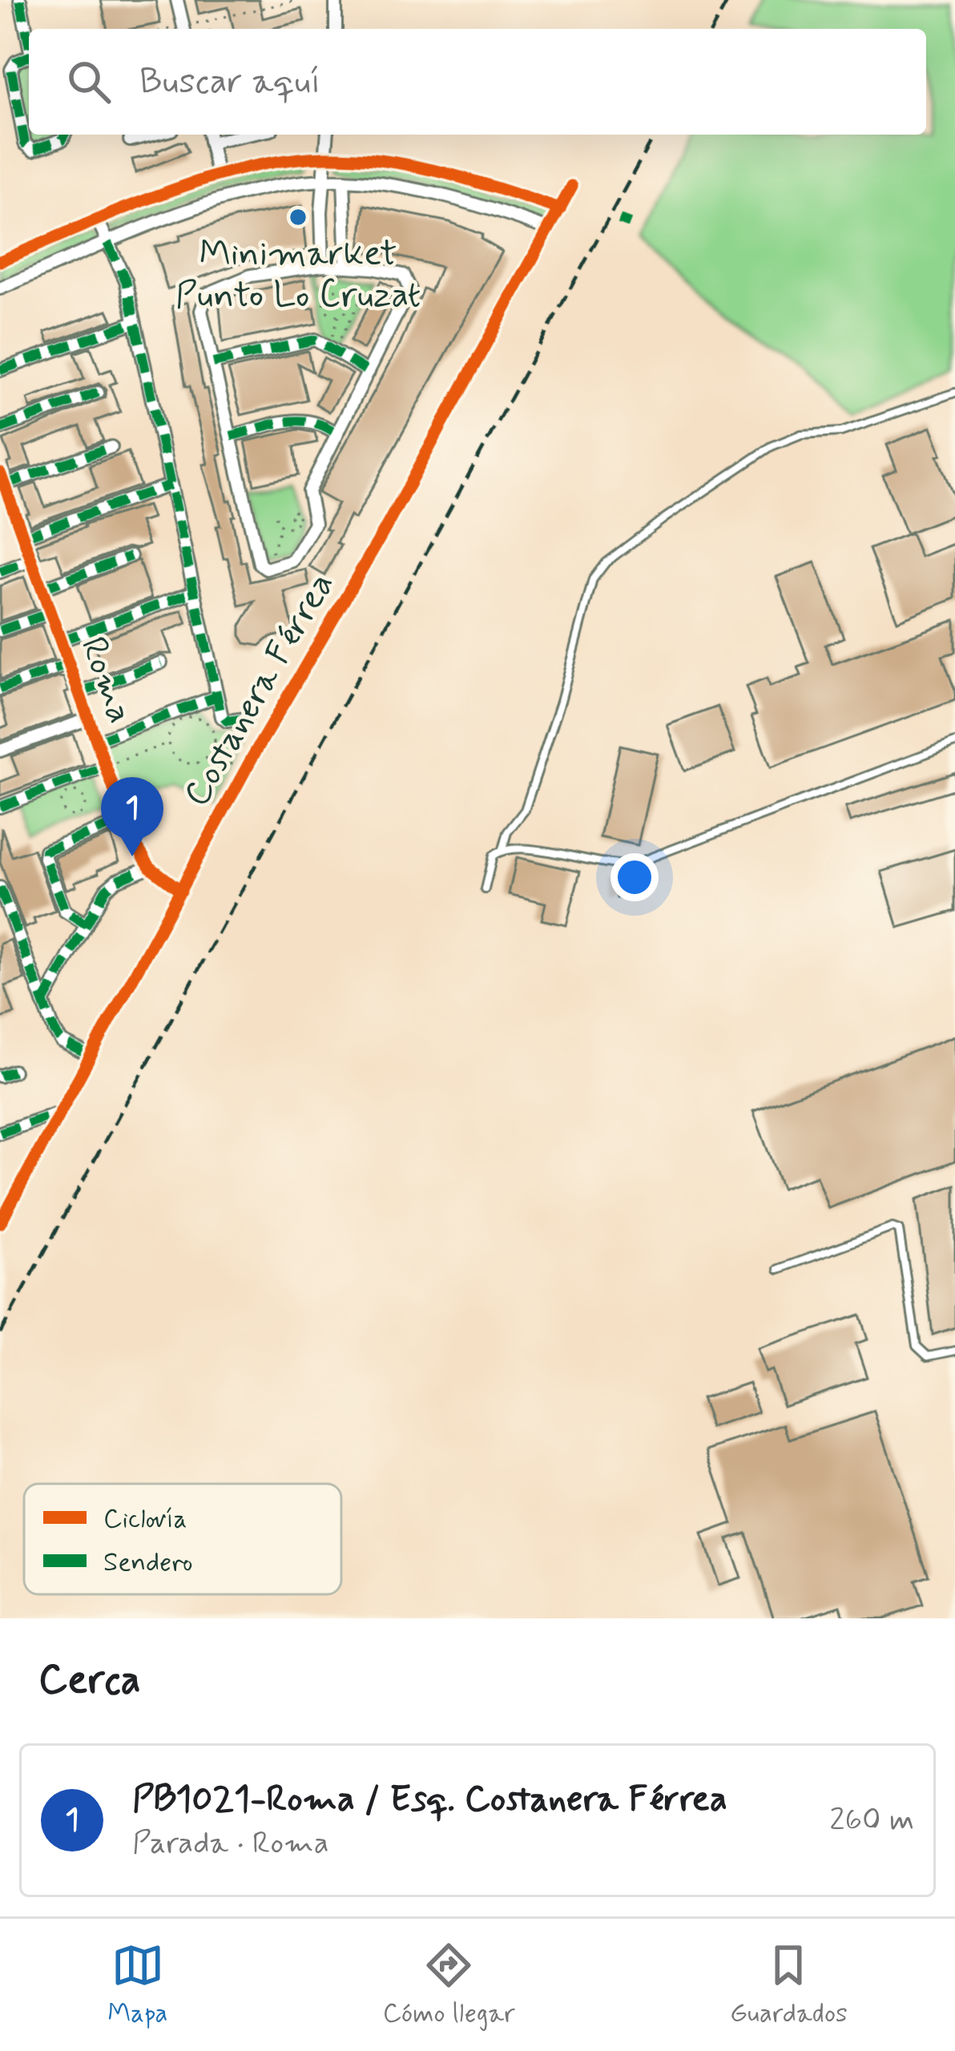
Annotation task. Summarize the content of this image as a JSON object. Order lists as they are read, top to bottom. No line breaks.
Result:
{"streets":{"street":["Roma","Costanera Férrea"]},"crossings":[["Roma","Costanera Férrea"]],"places":["Minimarket Punto Lo Cruzat"],"legend":["Ciclovía","Sendero"],"page":{"search":"Buscar aquí","pins":"1","heading":"Cerca","list":[{"mark":"1","name":"PB1021-Roma / Esq. Costanera Férrea","note":"Parada · Roma","value":"260 m"}],"nav":["Mapa","Cómo llegar","Guardados"]}}
